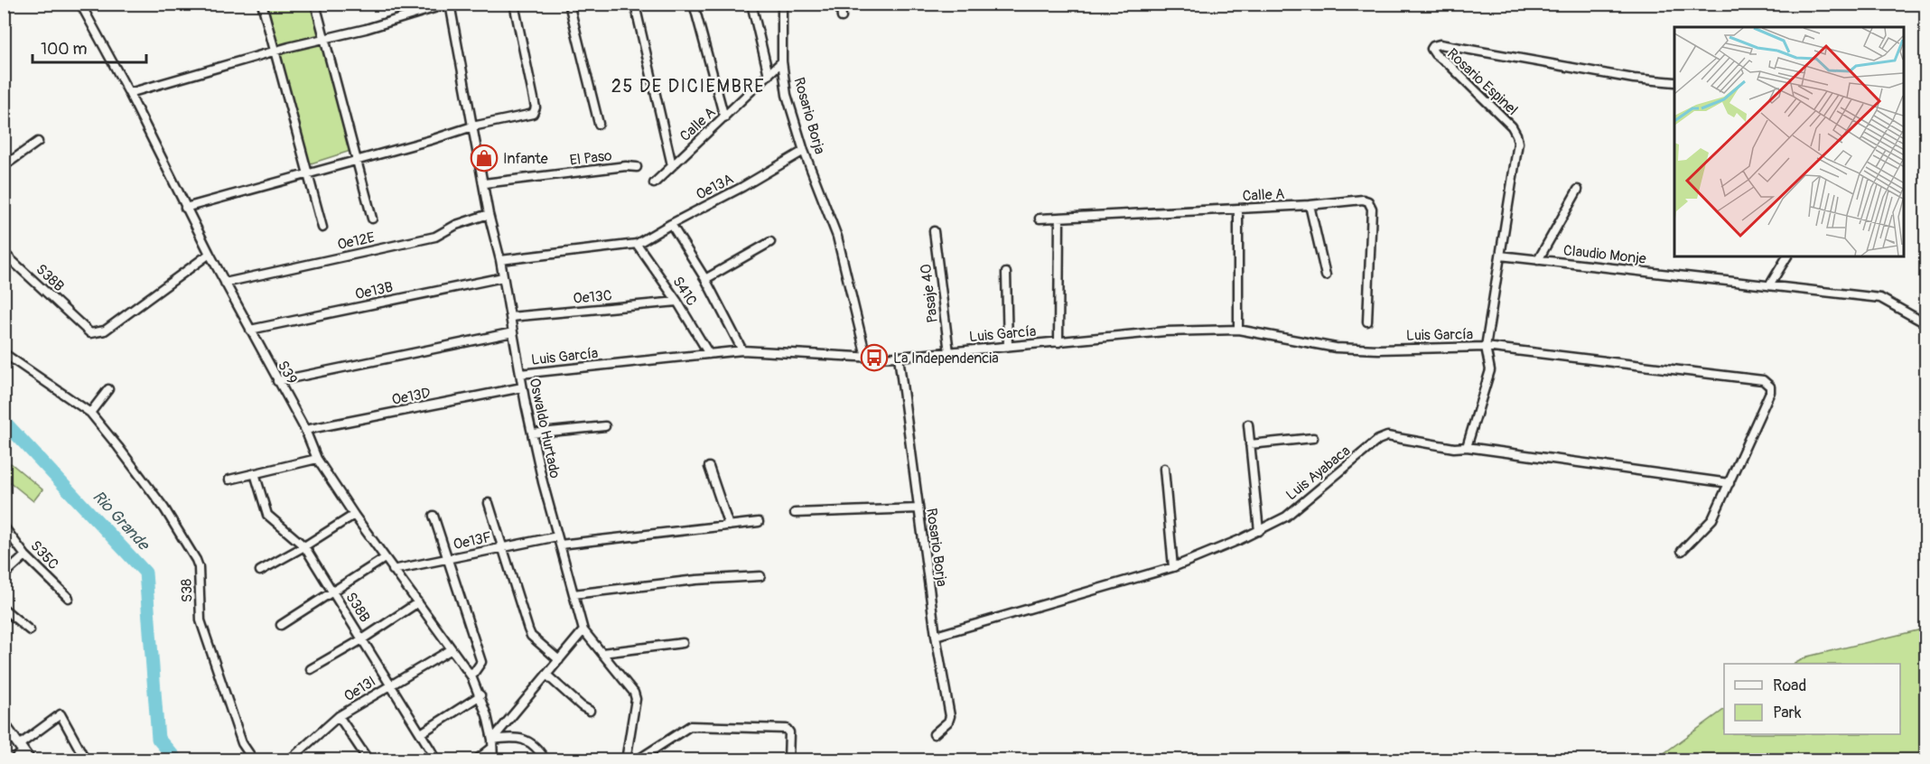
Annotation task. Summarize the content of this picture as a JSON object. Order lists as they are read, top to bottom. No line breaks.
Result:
{"streets":{"street":["Rosario Espinel","Rosario Borja","Calle A","El Paso","Oe13A","Oe12E","Claudio Monje","S38B","Oe13B","S41C","Pasaje 40","Oe13C","Luis García","S39","Oe13D","Oswaldo Hurtado","Luis Ayabaca","Oe13F","S35C","S38","Oe13I"]},"crossings":[["Rosario Espinel","Claudio Monje"],["Rosario Espinel","Luis García"],["Rosario Borja","Calle A"],["Rosario Borja","Oe13A"],["Rosario Borja","Luis García"],["Rosario Borja","Luis Ayabaca"],["El Paso","Oswaldo Hurtado"],["Oe13A","S41C"],["Oe12E","S39"],["Oe12E","Oswaldo Hurtado"],["S38B","S39"],["S38B","Oe13I"],["Oe13B","S39"],["Oe13B","Oswaldo Hurtado"],["S41C","Oe13C"],["S41C","Luis García"],["Pasaje 40","Luis García"],["Oe13C","Oswaldo Hurtado"],["Luis García","Oswaldo Hurtado"],["Luis García","Luis Ayabaca"],["S39","Oe13D"],["S39","Oe13F"],["S39","Oe13I"],["Oe13D","Oswaldo Hurtado"],["Oswaldo Hurtado","Oe13F"]],"districts":["25 DE DICIEMBRE"],"water":["Rio Grande"],"places":{"shop":["Infante"],"bus stop":["La Independencia"]},"legend":["Road","Park"],"scale_bar":"100 m"}
